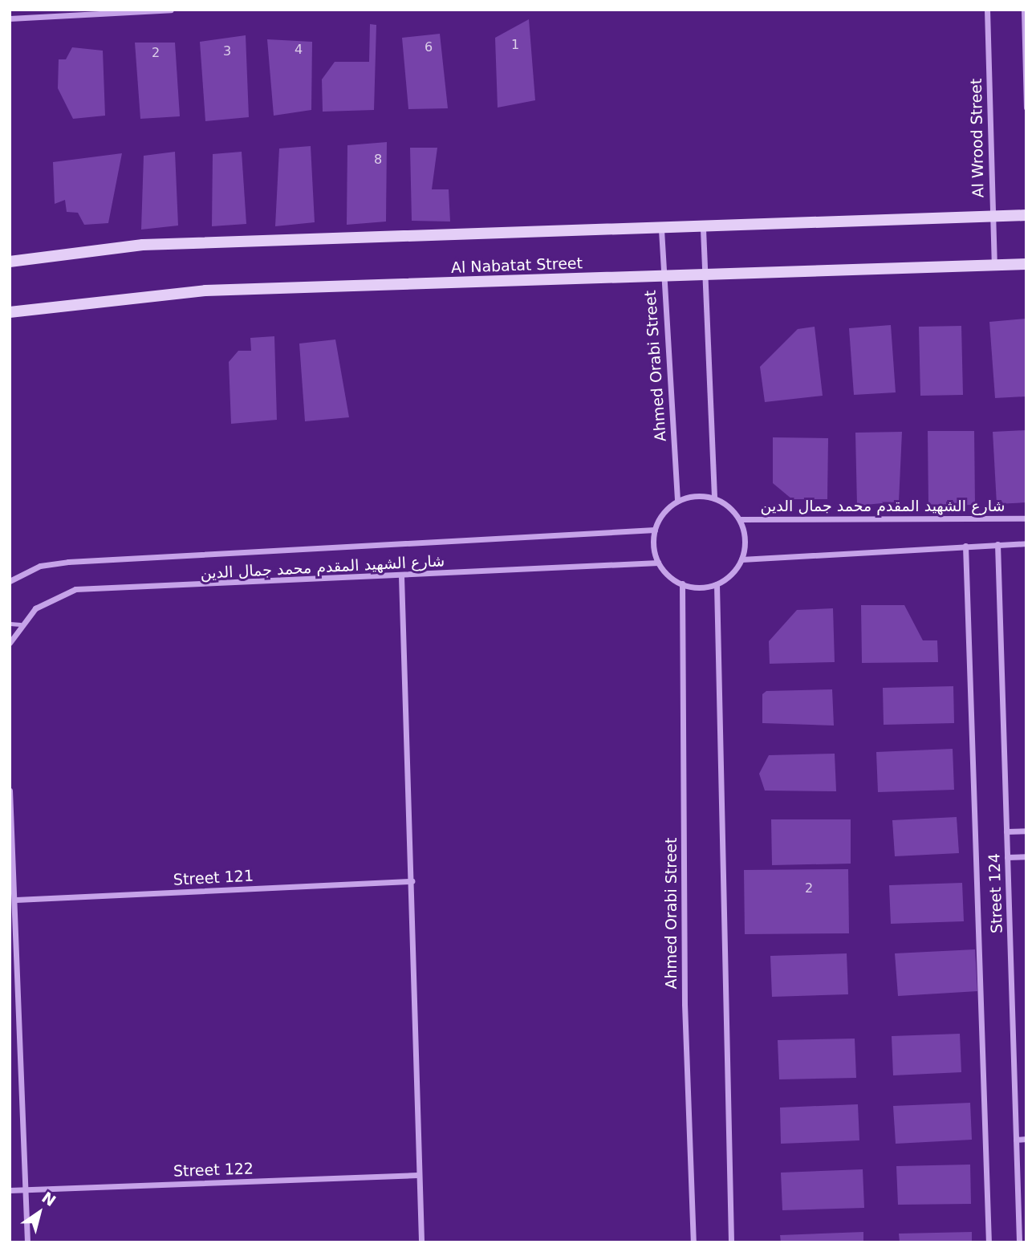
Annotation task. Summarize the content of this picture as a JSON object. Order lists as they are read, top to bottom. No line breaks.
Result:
{"streets":{"street":["Al Wrood Street","Al Nabatat Street","Ahmed Orabi Street","شارع الشهيد المقدم محمد جمال الدين","Street 121","Street 124","Street 122"]},"crossings":[["Al Wrood Street","Al Nabatat Street"],["Al Nabatat Street","Ahmed Orabi Street"],["Ahmed Orabi Street","شارع الشهيد المقدم محمد جمال الدين"]],"house_numbers":["1","6","4","3","2","8","2"],"north":"top right"}
